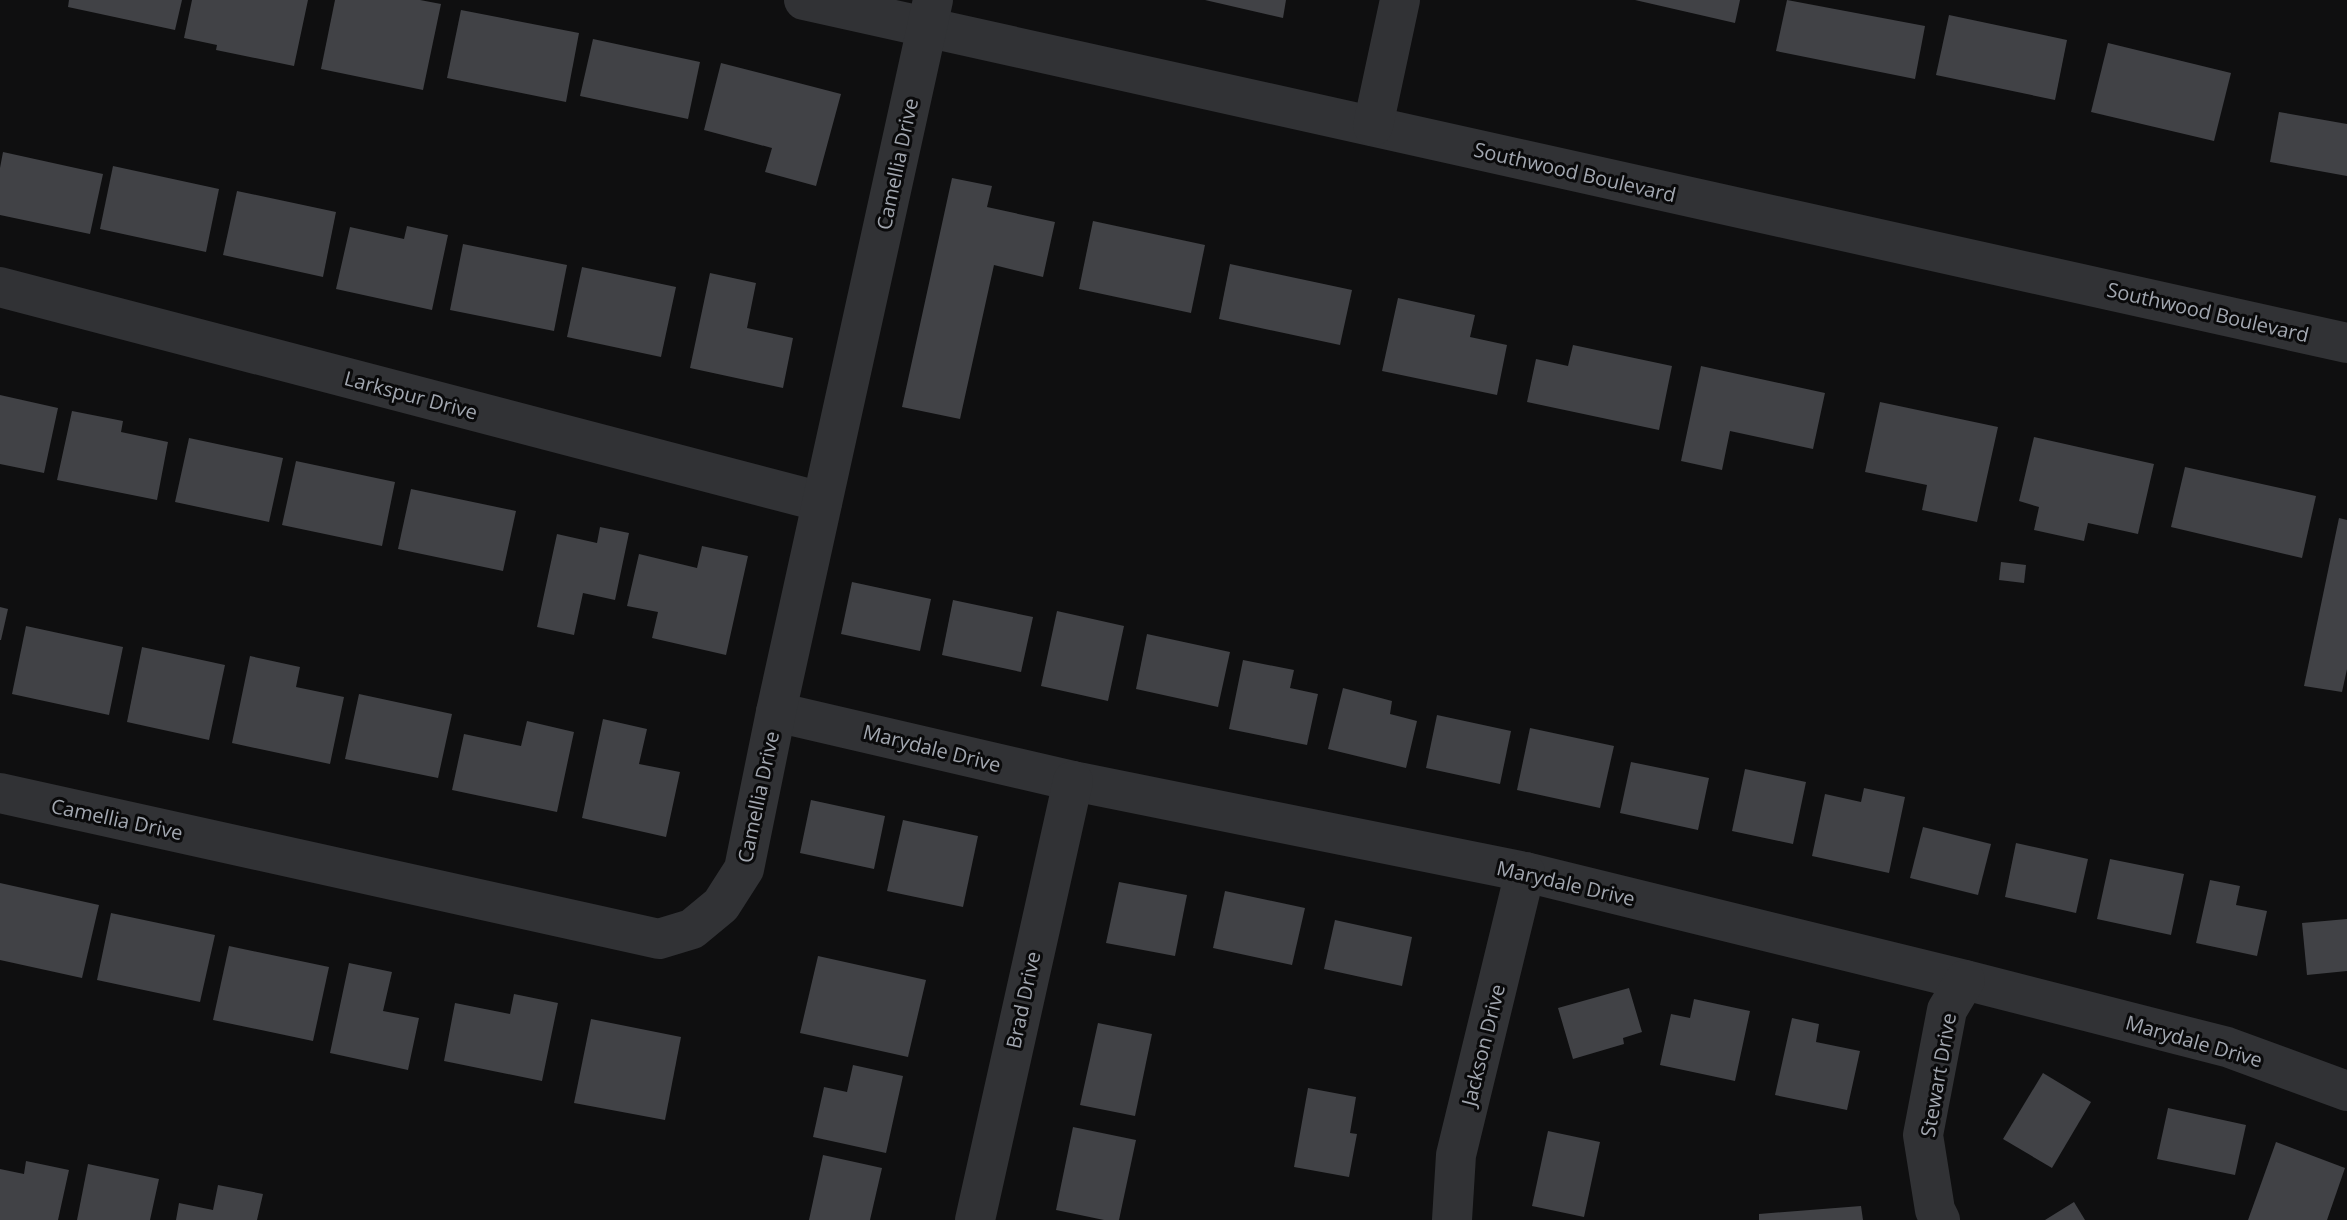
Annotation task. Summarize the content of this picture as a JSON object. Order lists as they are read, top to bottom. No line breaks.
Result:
{"streets":{"street":["Camellia Drive","Southwood Boulevard","Larkspur Drive","Marydale Drive","Brad Drive","Jackson Drive","Stewart Drive"]},"crossings":[["Camellia Drive","Southwood Boulevard"],["Camellia Drive","Larkspur Drive"],["Camellia Drive","Marydale Drive"],["Marydale Drive","Brad Drive"],["Marydale Drive","Jackson Drive"],["Marydale Drive","Stewart Drive"]]}
